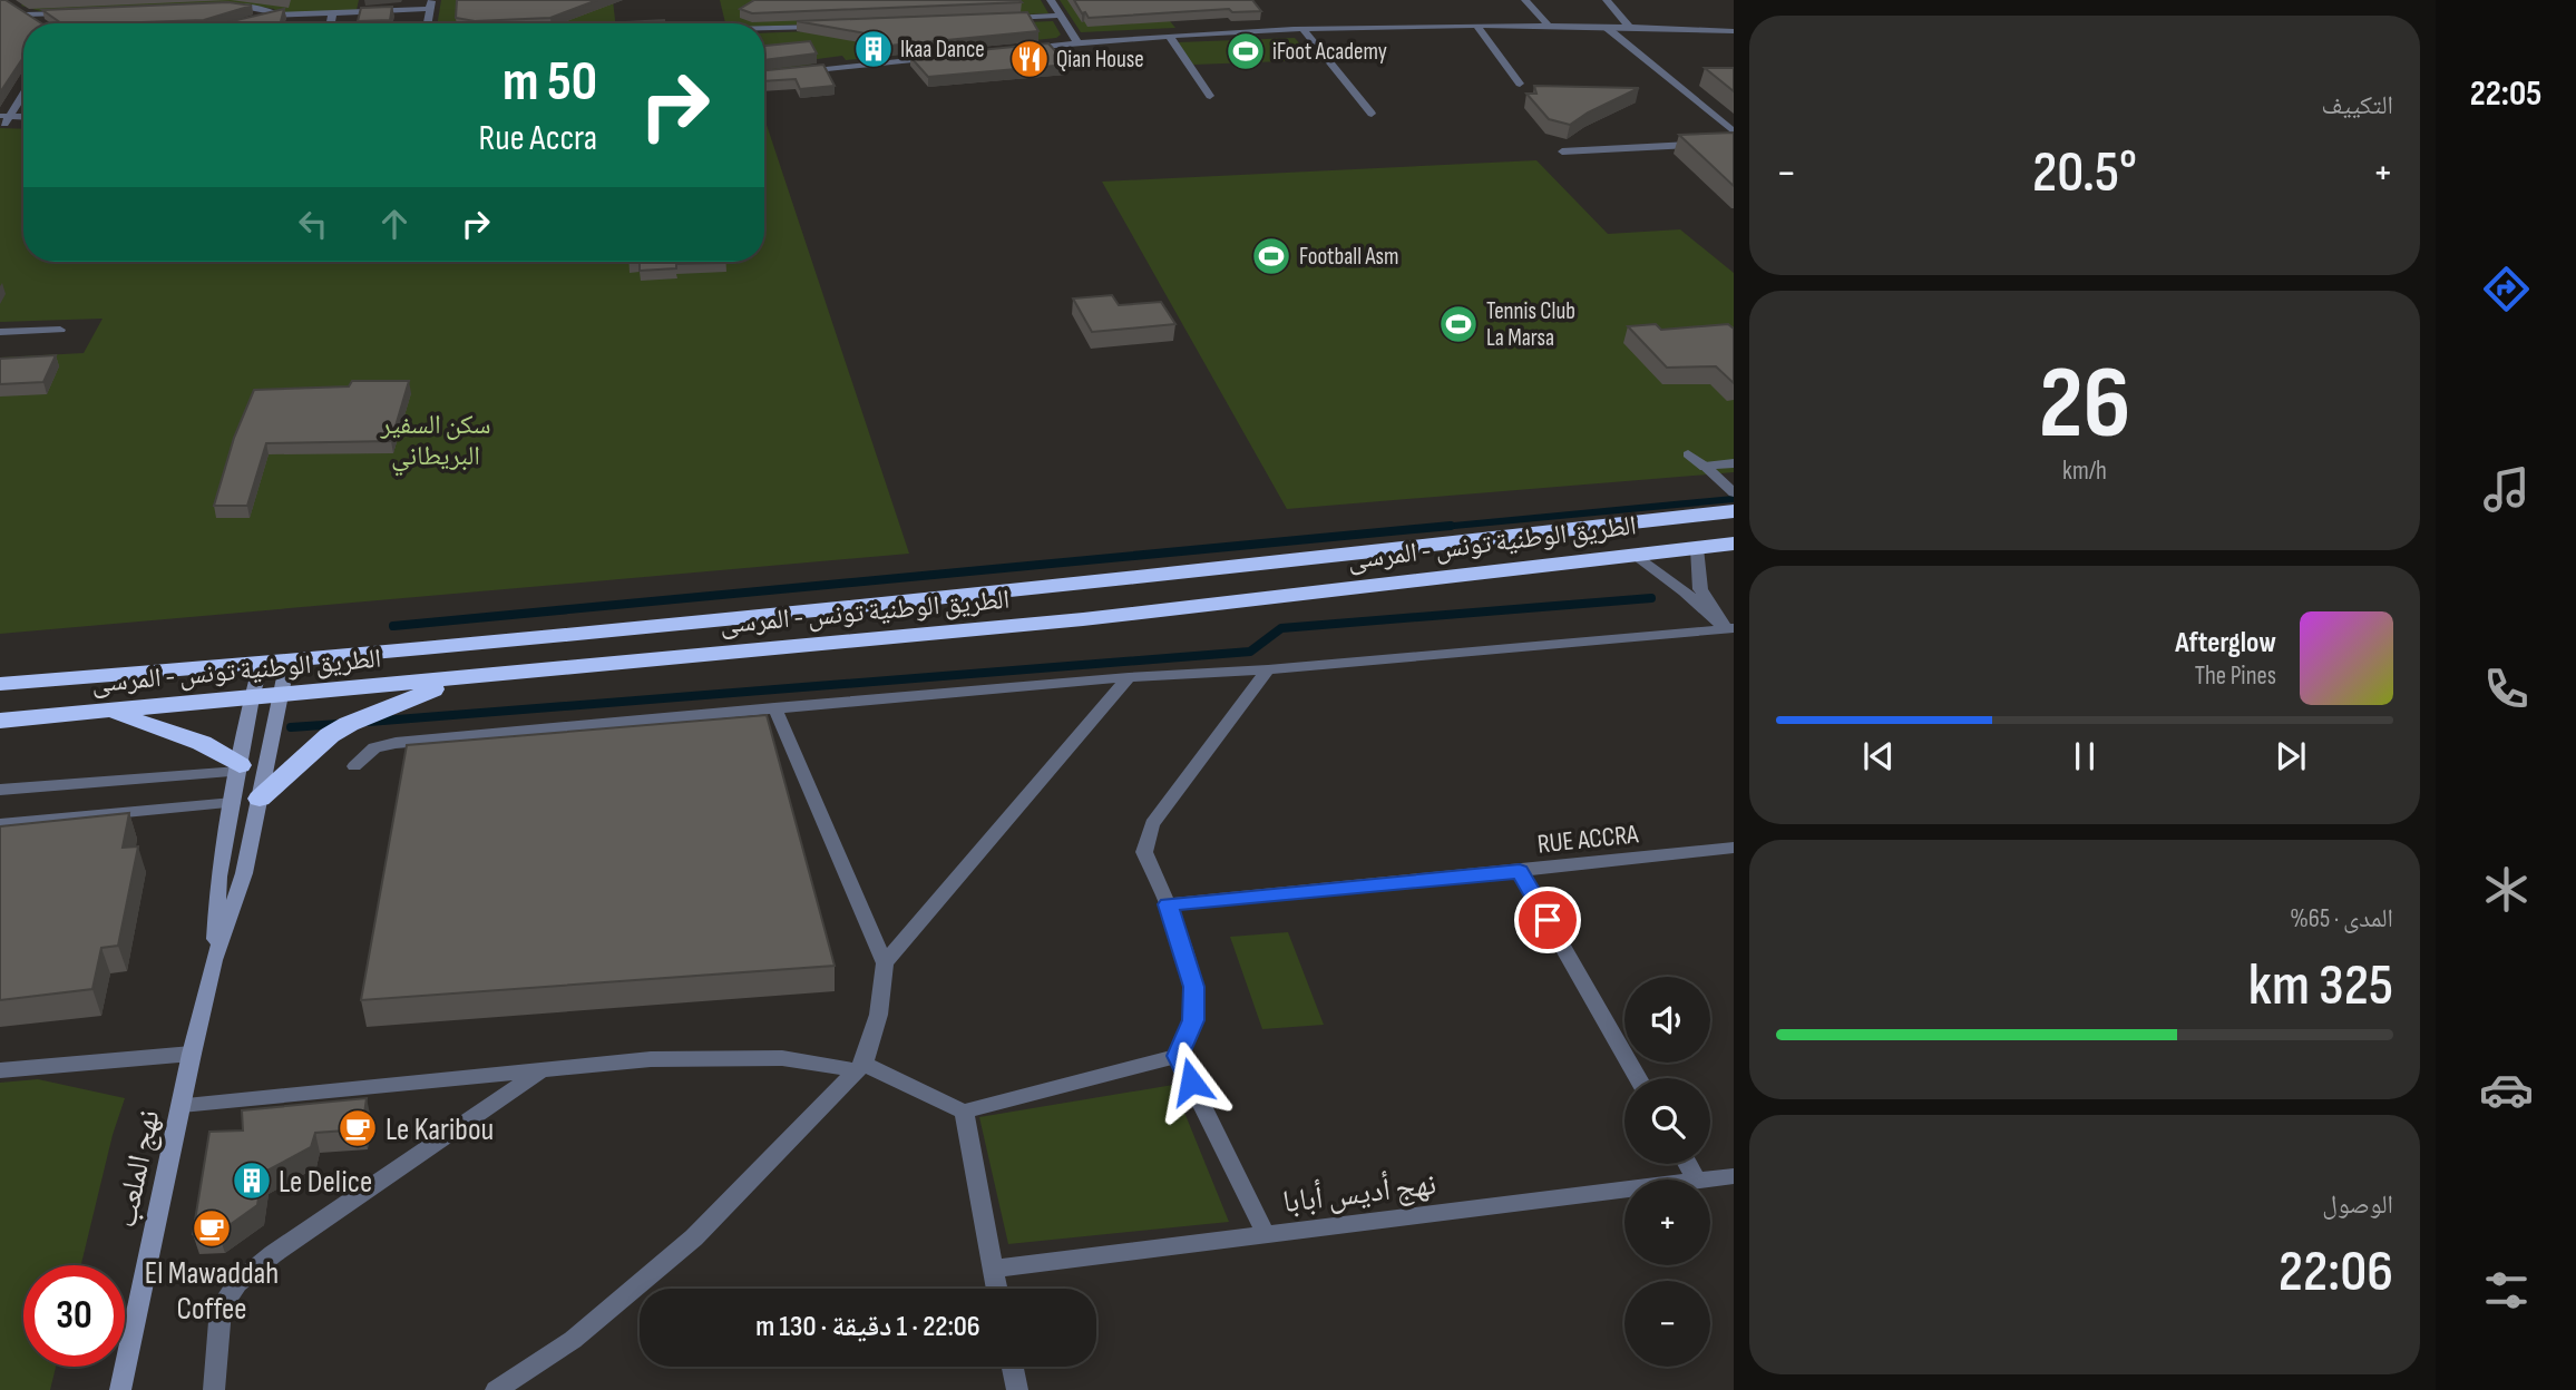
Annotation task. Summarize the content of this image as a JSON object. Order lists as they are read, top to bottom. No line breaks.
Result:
{"streets":{"highway":["الطريق الوطنية تونس - المرسى"],"street":["RUE ACCRA","نهج الملعب","نهج أديس أبابا"]},"crossings":[["الطريق الوطنية تونس - المرسى","نهج الملعب"]],"parks":["سكن السفير البريطاني"],"places":{"building":["Ikaa Dance","Le Delice"],"sports":["iFoot Academy","Football Asm","Tennis Club La Marsa"],"restaurant":["Qian House"],"cafe":["Le Karibou","El Mawaddah Coffee"]},"page":{"tabs":"22:05","tile":["التكييف",["26","km/h"],["المدى · 65%","325 km"],["الوصول","22:06"]],"turn":["50 m","Rue Accra"],"heat":["−","20.5°","+"],"song":["Afterglow","The Pines"],"map_buttons":["+","−"],"limit":"30","trip":"22:06 · 1 دقيقة · 130 m"}}
